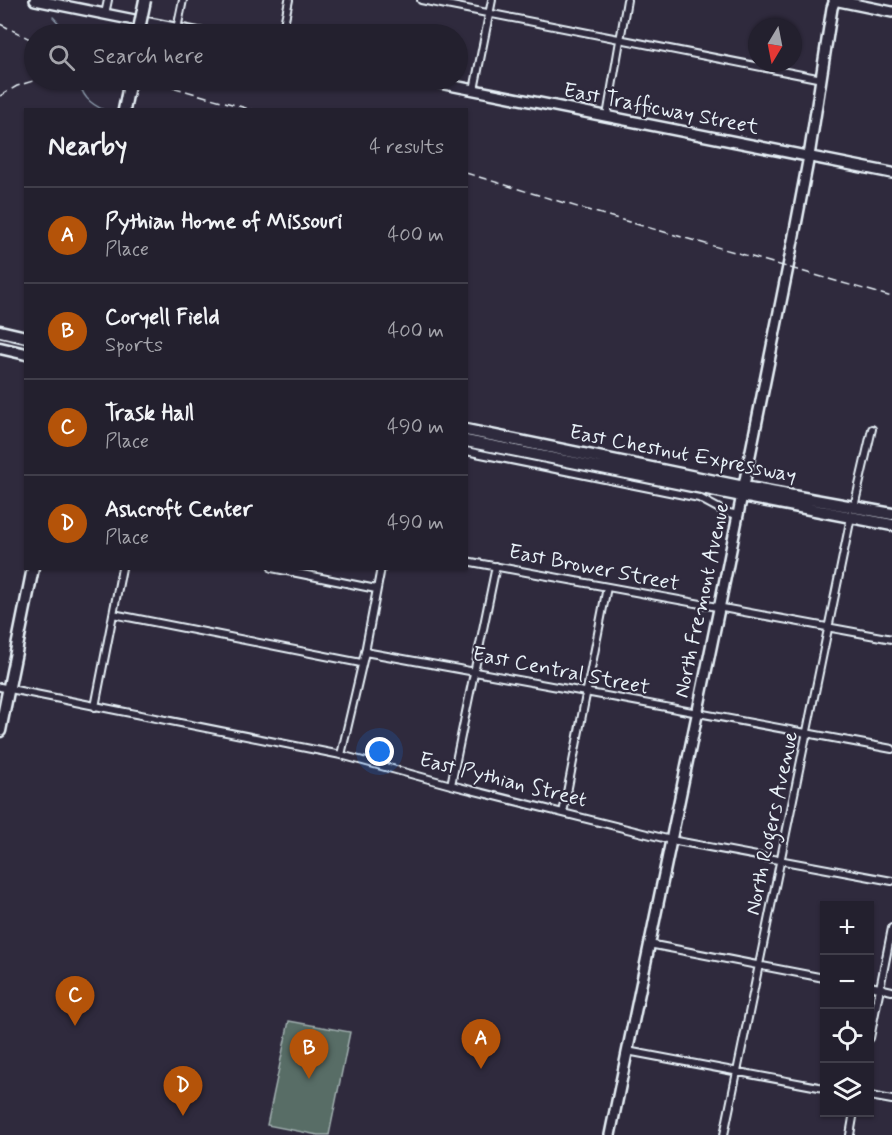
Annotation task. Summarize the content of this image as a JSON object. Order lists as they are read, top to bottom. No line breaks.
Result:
{"streets":{"main road":["East Chestnut Expressway"],"street":["East Trafficway Street","East Brower Street","North Fremont Avenue","East Central Street","East Pythian Street","North Rogers Avenue"]},"crossings":[["East Trafficway Street","North Fremont Avenue"],["East Chestnut Expressway","North Fremont Avenue"],["East Chestnut Expressway","North Rogers Avenue"],["East Brower Street","North Fremont Avenue"],["East Brower Street","North Rogers Avenue"],["North Fremont Avenue","East Central Street"],["North Fremont Avenue","East Pythian Street"],["East Central Street","North Rogers Avenue"],["East Pythian Street","North Rogers Avenue"]],"north":"bottom","page":{"search":"Search here","heading":["Nearby","4 results"],"list":[{"mark":"A","name":"Pythian Home of Missouri","note":"Place","value":"400 m"},{"mark":"B","name":"Coryell Field","note":"Sports","value":"400 m"},{"mark":"C","name":"Trask Hall","note":"Place","value":"490 m"},{"mark":"D","name":"Ashcroft Center","note":"Place","value":"490 m"}],"map_buttons":["+","−"],"pins":["C","A","B","D"]}}
